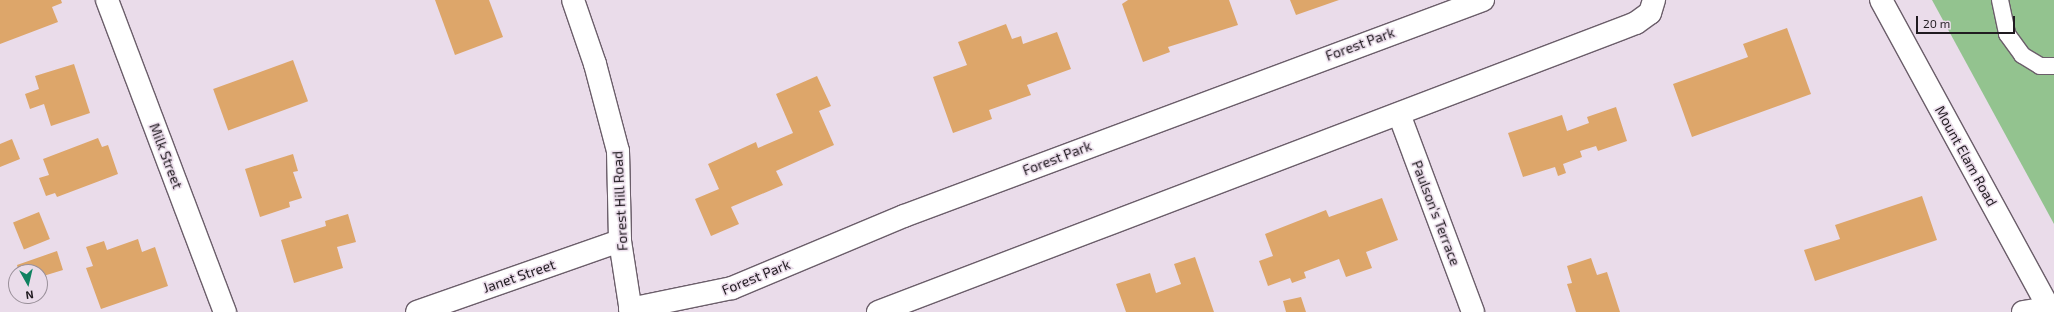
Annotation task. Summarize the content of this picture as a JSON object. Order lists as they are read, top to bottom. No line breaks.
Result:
{"streets":{"street":["Forest Park","Milk Street","Mount Elam Road","Forest Hill Road","Paulson's Terrace","Janet Street"]},"crossings":[["Forest Park","Forest Hill Road"],["Forest Hill Road","Janet Street"]],"scale_bar":"20 m","north":"bottom"}
